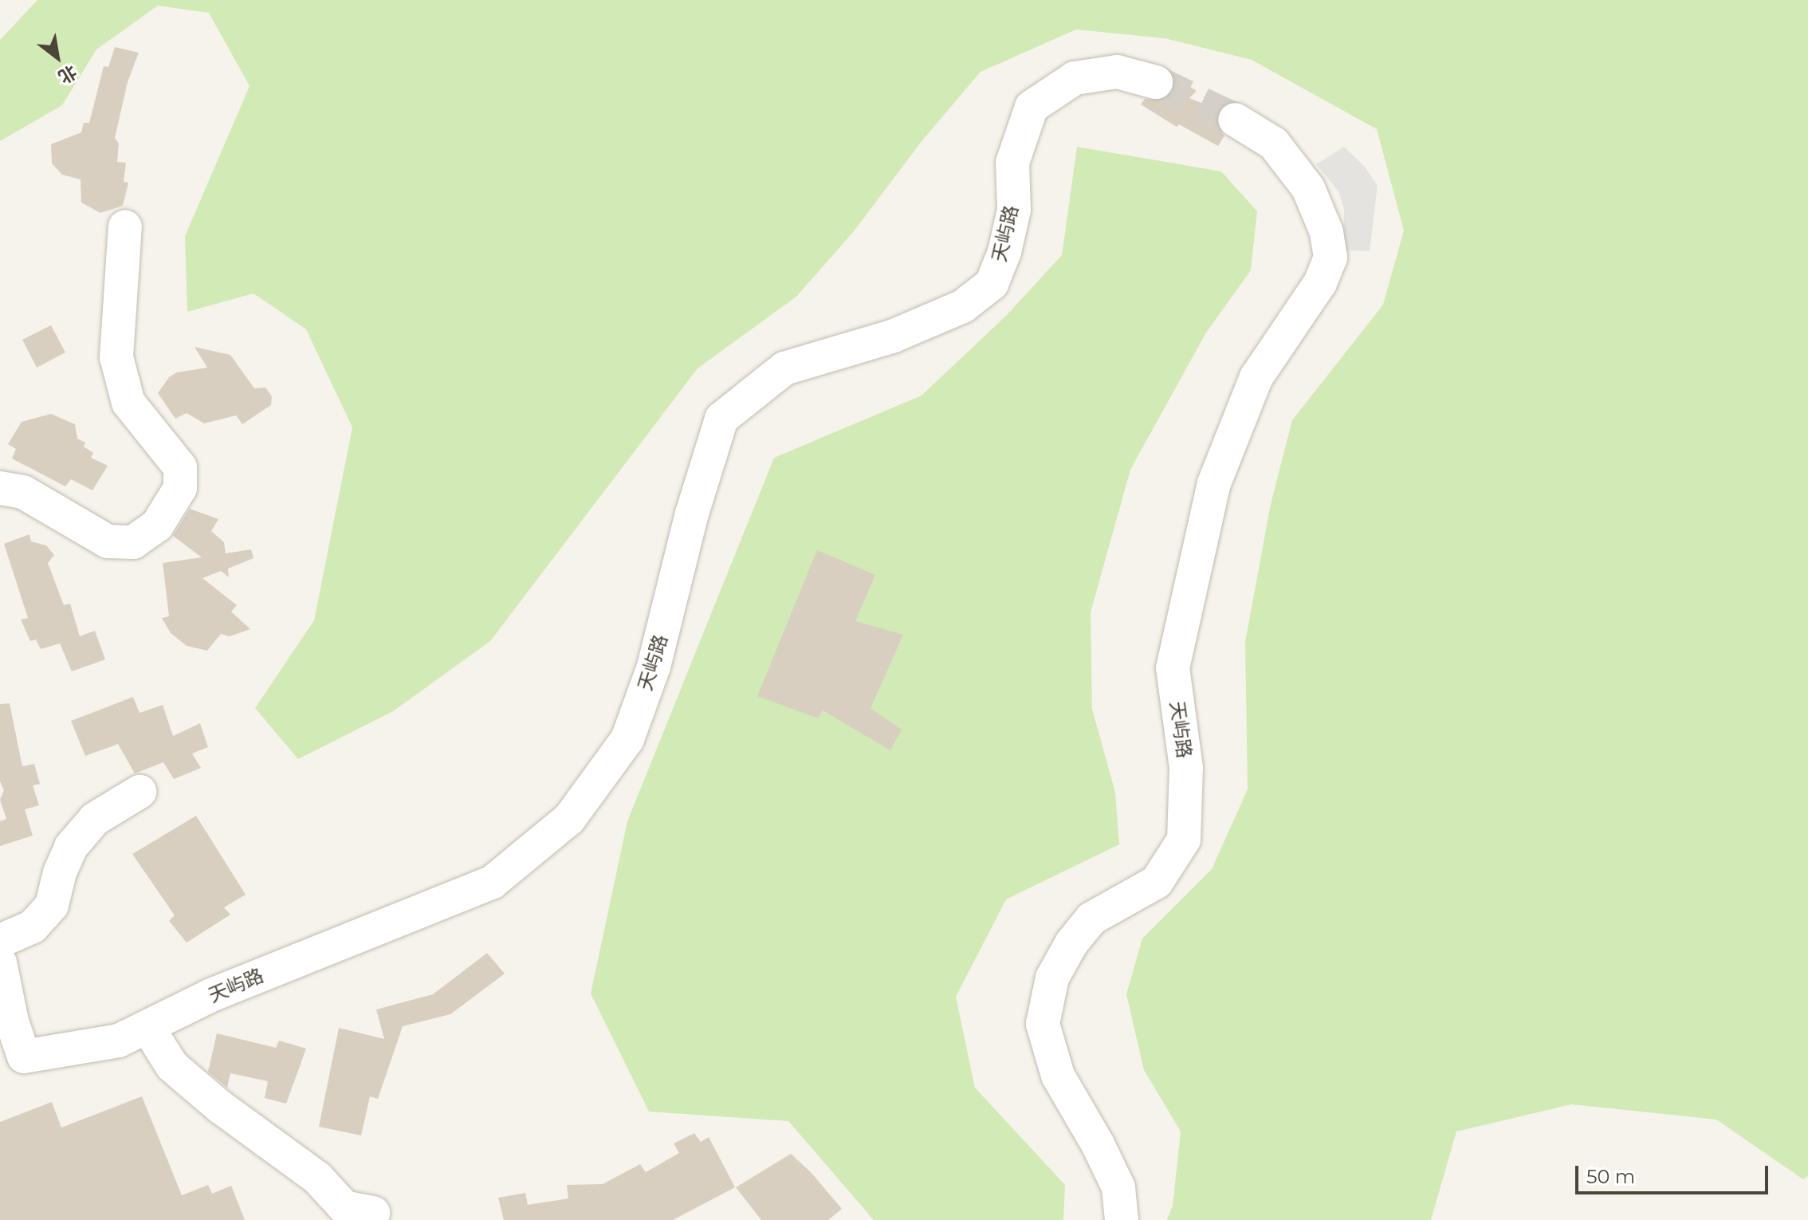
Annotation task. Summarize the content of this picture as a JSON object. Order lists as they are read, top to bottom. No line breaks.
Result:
{"streets":{"street":["天屿路"]},"scale_bar":"50 m","north":"bottom right"}
